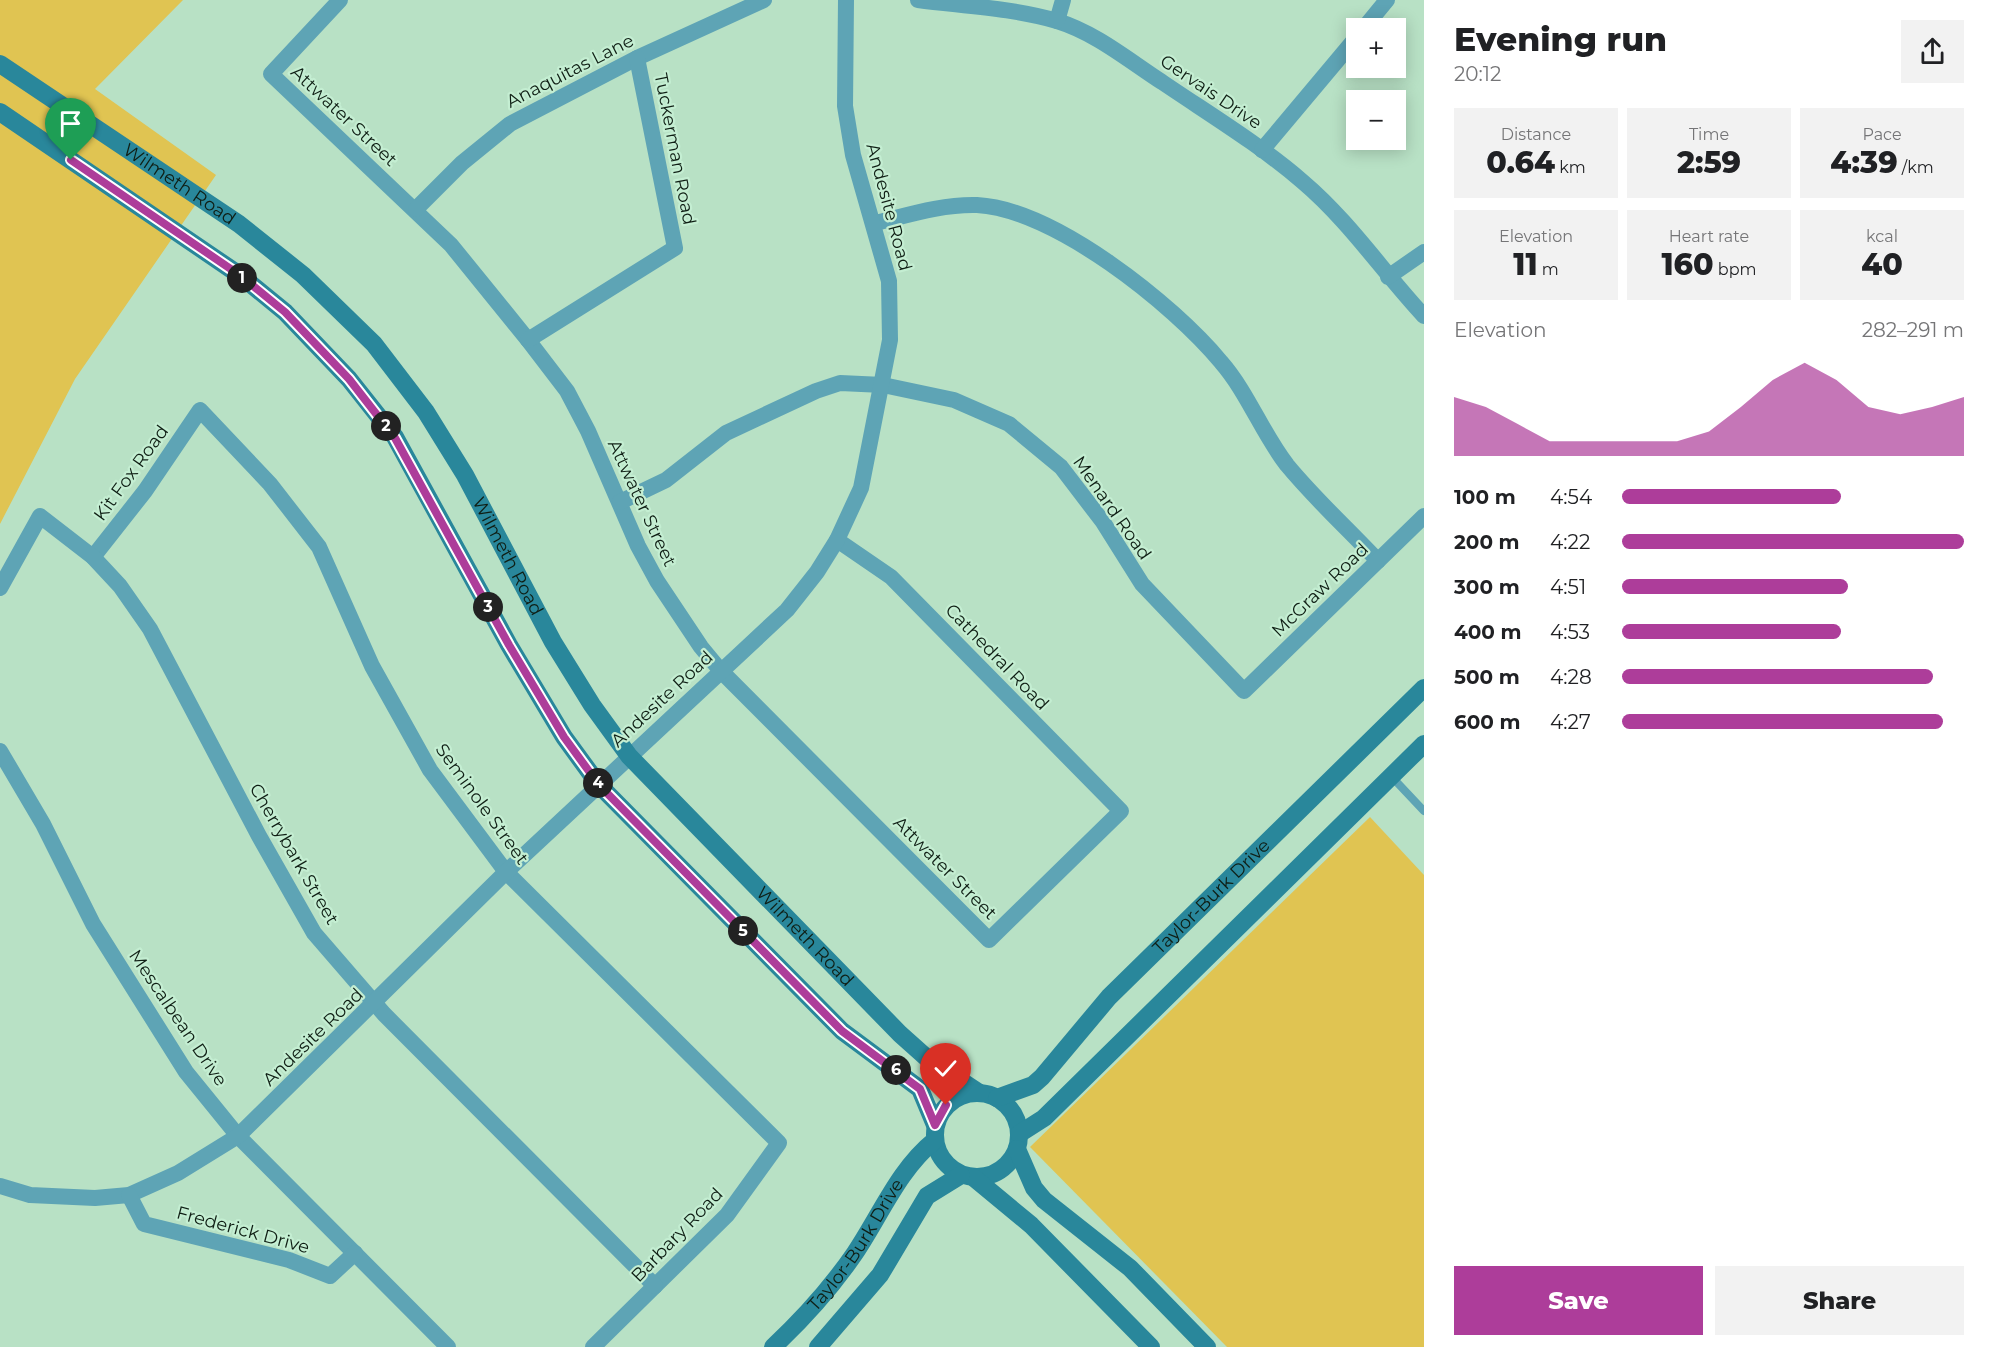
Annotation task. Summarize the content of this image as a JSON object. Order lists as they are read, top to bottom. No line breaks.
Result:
{"streets":{"street":["Anaquitas Lane","Gervais Drive","Attwater Street","Tuckerman Road","Wilmeth Road","Andesite Road","Kit Fox Road","Menard Road","McGraw Road","Cathedral Road","Seminole Street","Cherrybark Street","Taylor-Burk Drive","Mescalbean Drive","Frederick Drive","Barbary Road"]},"crossings":[["Anaquitas Lane","Attwater Street"],["Anaquitas Lane","Tuckerman Road"],["Attwater Street","Tuckerman Road"],["Attwater Street","Andesite Road"],["Attwater Street","Menard Road"],["Attwater Street","Cathedral Road"],["Wilmeth Road","Andesite Road"],["Wilmeth Road","Taylor-Burk Drive"],["Andesite Road","Menard Road"],["Andesite Road","Cathedral Road"],["Andesite Road","Seminole Street"],["Andesite Road","Cherrybark Street"],["Andesite Road","Mescalbean Drive"],["Andesite Road","Frederick Drive"],["Kit Fox Road","Seminole Street"],["Kit Fox Road","Cherrybark Street"],["Menard Road","McGraw Road"],["Seminole Street","Barbary Road"],["Cherrybark Street","Barbary Road"],["Mescalbean Drive","Frederick Drive"]],"page":{"heading":["Evening run","20:12"],"map_buttons":["+","−"],"stats":[["Distance","0.64 km"],["Time","2:59"],["Pace","4:39 /km"],["Elevation","11 m"],["Heart rate","160 bpm"],["kcal","40"]],"pins":["1","2","3","4","5","6"],"chart":["Elevation","282–291 m"],"list":[{"name":"100 m","note":"4:54"},{"name":"200 m","note":"4:22"},{"name":"300 m","note":"4:51"},{"name":"400 m","note":"4:53"},{"name":"500 m","note":"4:28"},{"name":"600 m","note":"4:27"}],"buttons":["Save","Share"]}}
